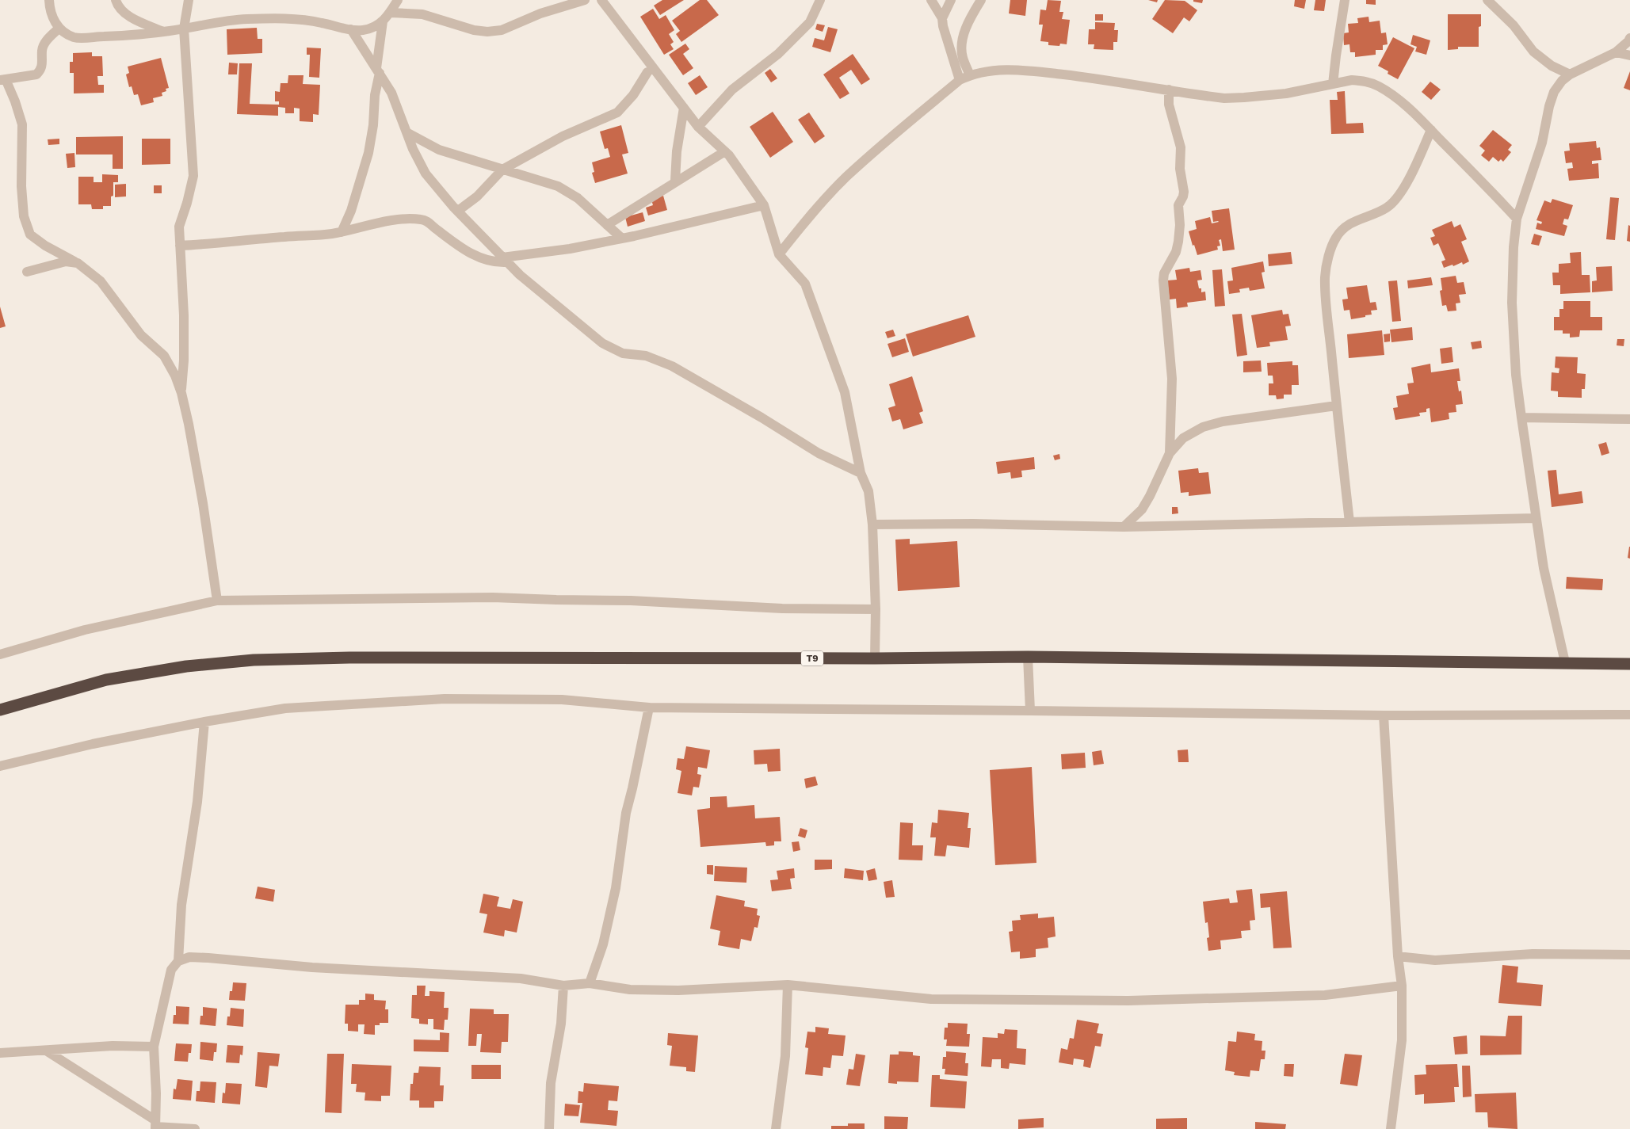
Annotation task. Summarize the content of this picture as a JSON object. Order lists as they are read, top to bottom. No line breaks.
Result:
{"streets":{"highway":["T9"]}}
